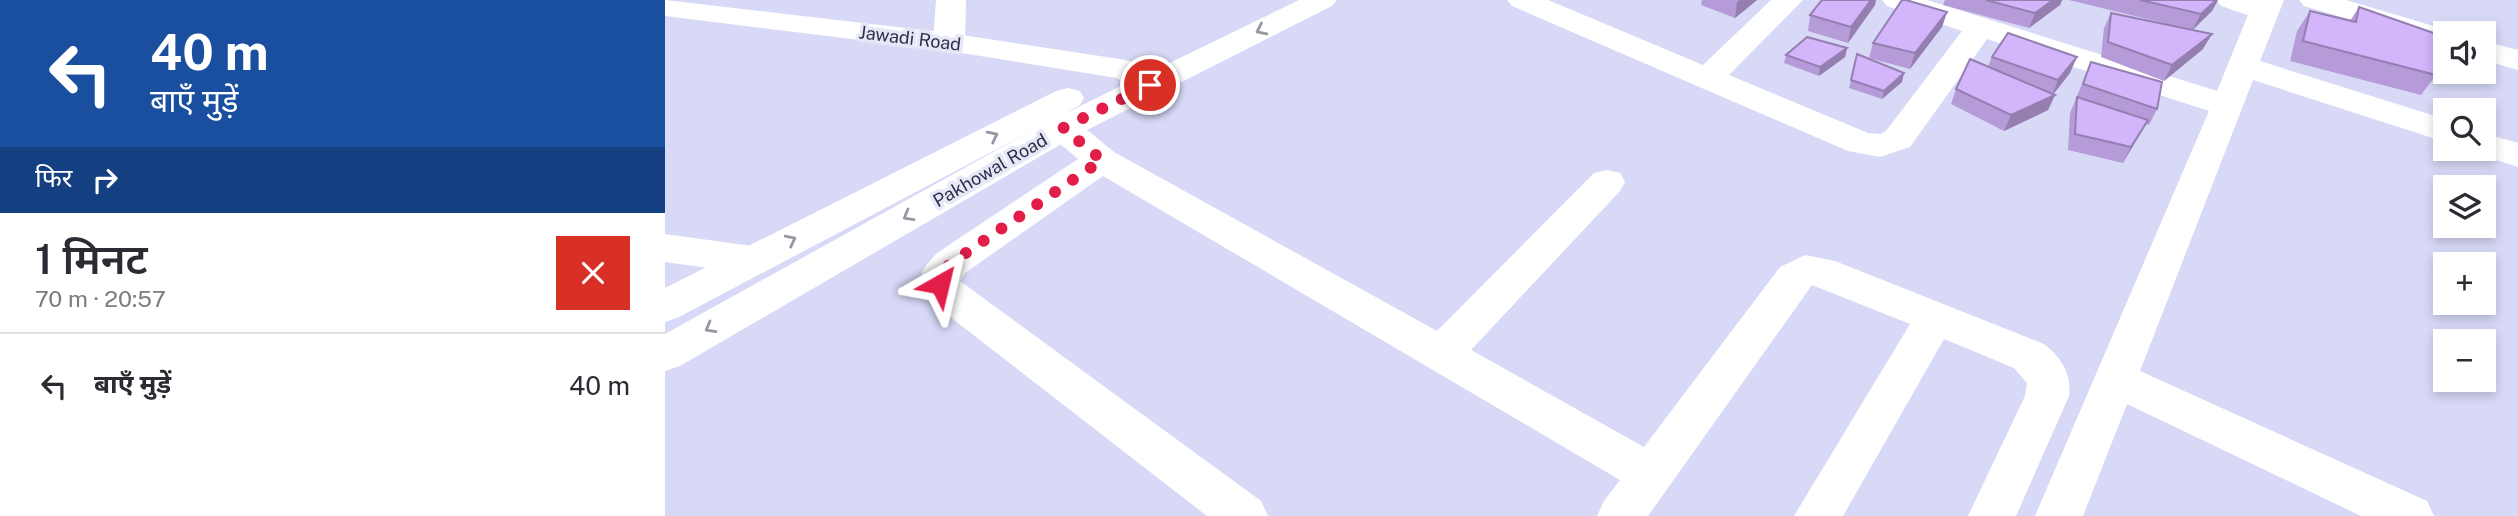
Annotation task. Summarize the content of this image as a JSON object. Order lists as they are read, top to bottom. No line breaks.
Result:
{"streets":{"street":["Jawadi Road","Pakhowal Road"]},"crossings":[["Jawadi Road","Pakhowal Road"]],"page":{"turn":["40 m","बाएँ मुड़ें"],"map_buttons":["+","−"],"then":"फिर","heading":["1 मिनट","70 m · 20:57"],"list":[{"name":"बाएँ मुड़ें","value":"40 m"}]}}
